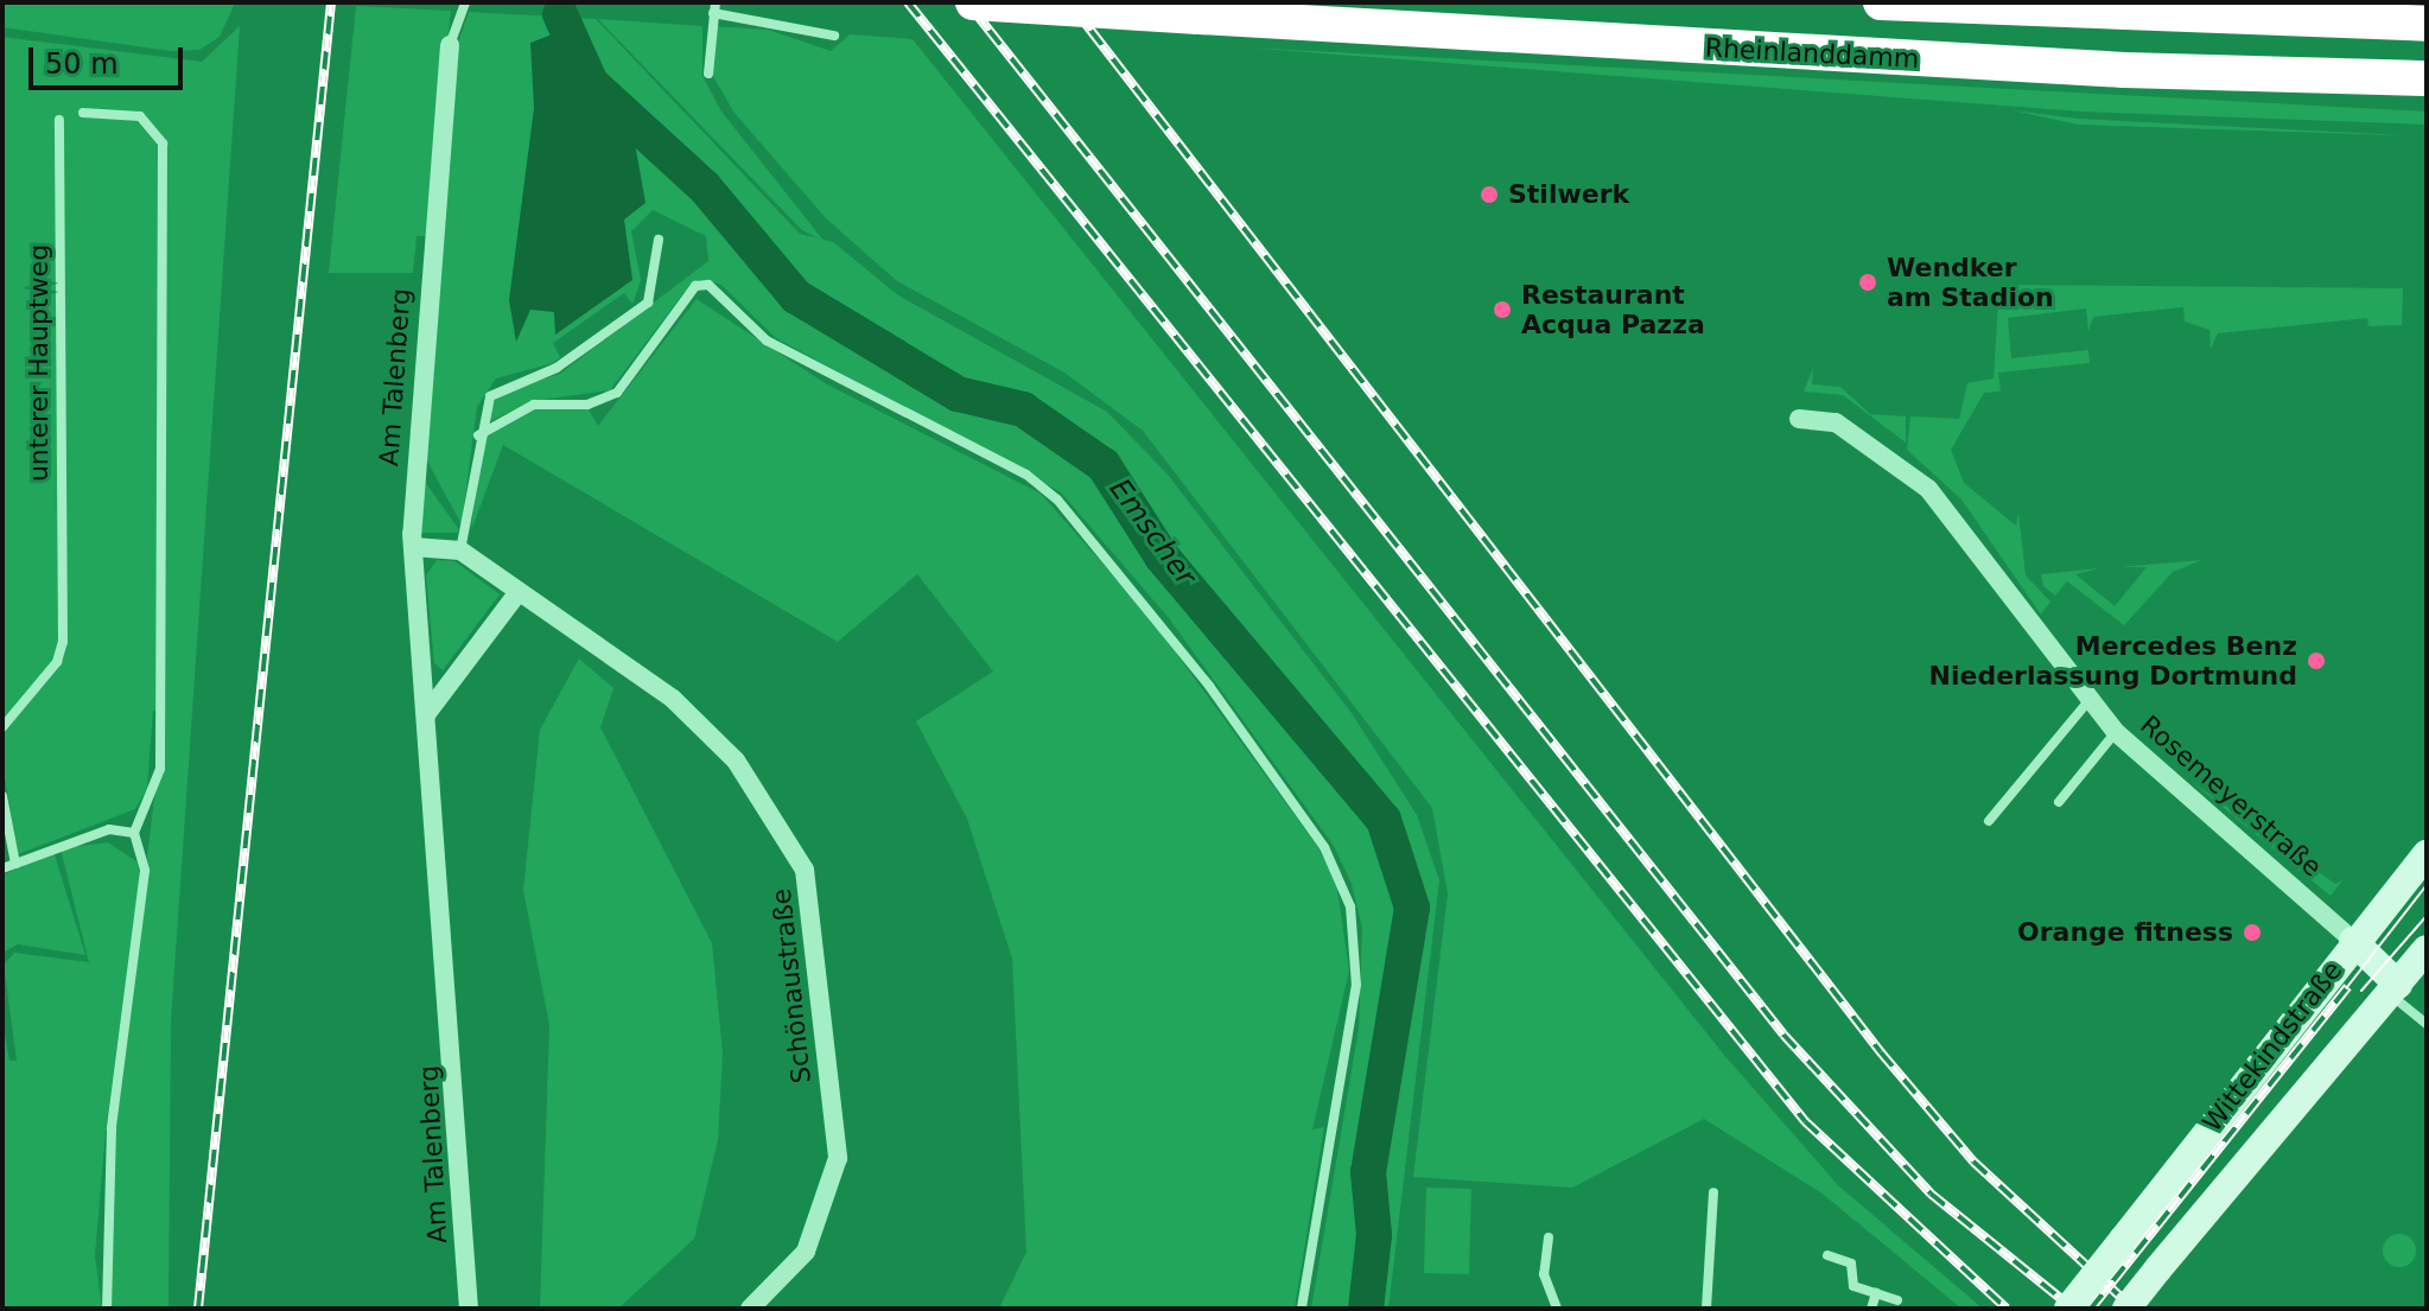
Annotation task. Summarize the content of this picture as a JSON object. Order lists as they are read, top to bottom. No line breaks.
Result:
{"streets":{"highway":["Rheinlanddamm"],"main road":["Wittekindstraße"],"street":["Am Talenberg","Rosemeyerstraße","Schönaustraße"],"lane":["unterer Hauptweg"]},"crossings":[["Rosemeyerstraße","Wittekindstraße"]],"water":["Emscher"],"places":["Stilwerk","Wendker am Stadion","Restaurant Acqua Pazza","Mercedes Benz Niederlassung Dortmund","Orange fitness"],"scale_bar":"50 m"}
